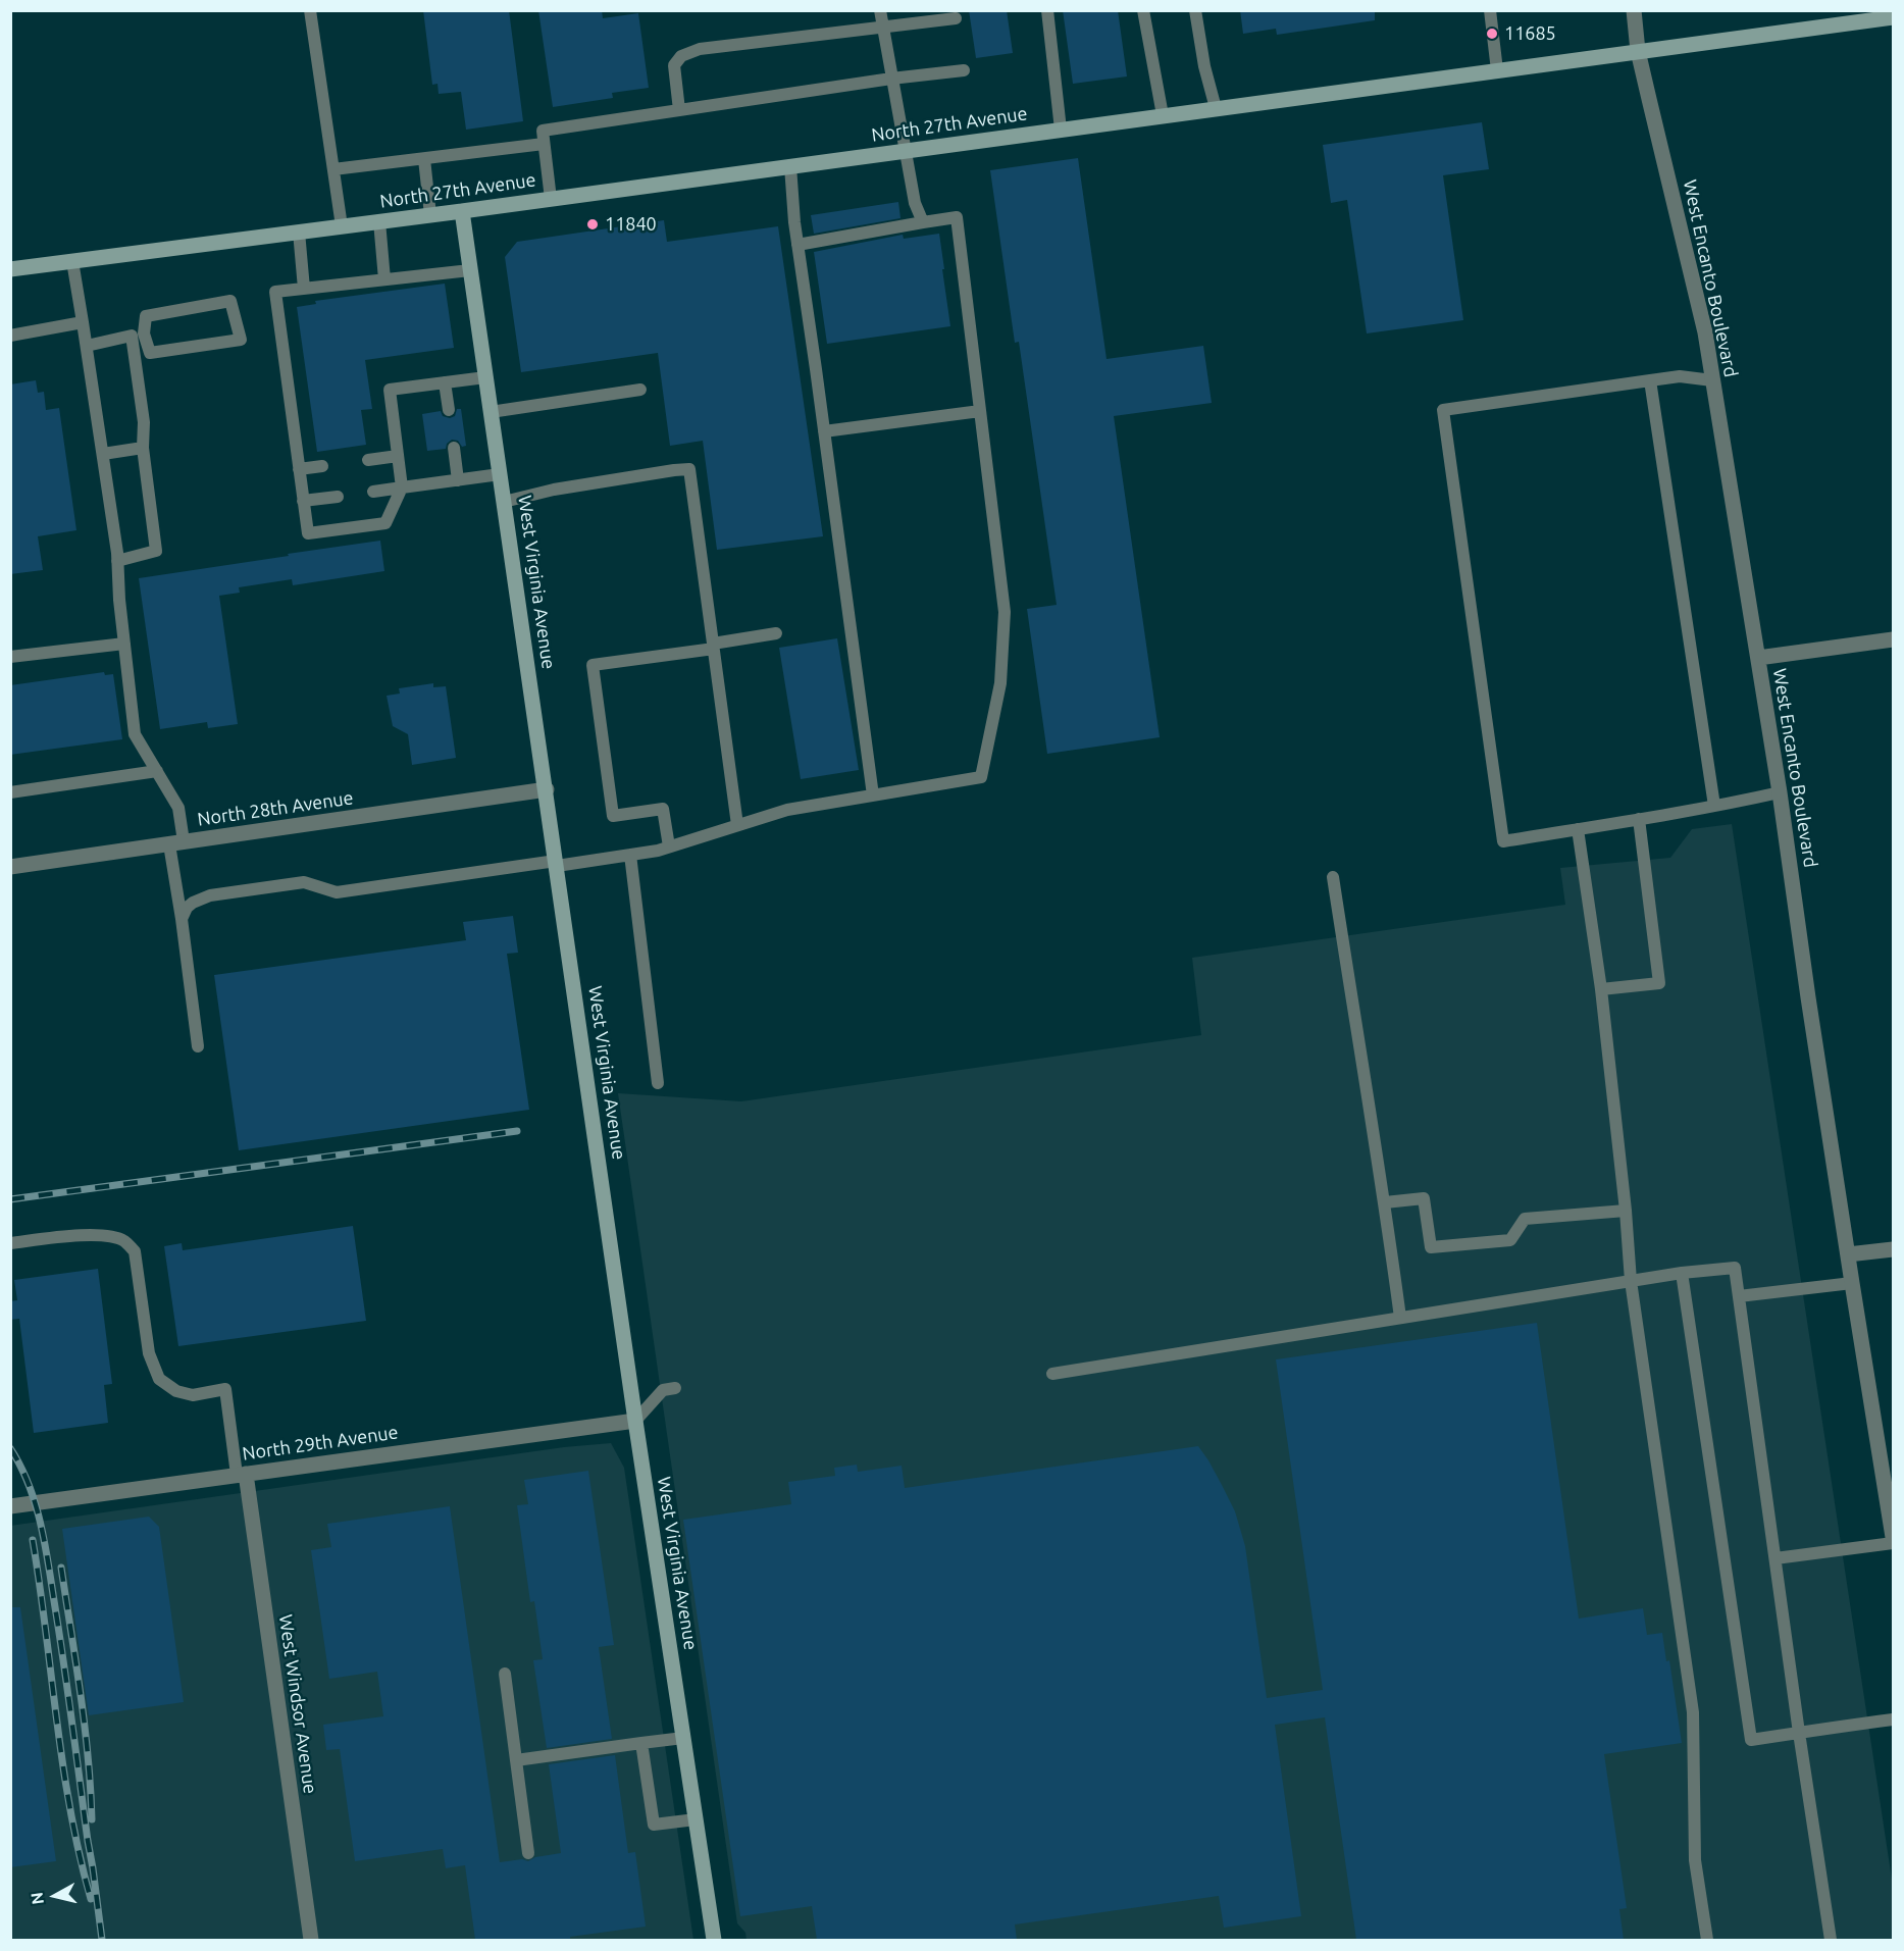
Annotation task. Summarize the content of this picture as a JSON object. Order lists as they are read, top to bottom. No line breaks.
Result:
{"streets":{"main road":["North 27th Avenue","West Virginia Avenue"],"street":["West Encanto Boulevard","North 28th Avenue","North 29th Avenue","West Windsor Avenue"]},"crossings":[["North 27th Avenue","West Encanto Boulevard"],["North 27th Avenue","West Virginia Avenue"],["West Virginia Avenue","North 28th Avenue"],["West Virginia Avenue","North 29th Avenue"],["North 29th Avenue","West Windsor Avenue"]],"places":["11685","11840"],"north":"left"}
